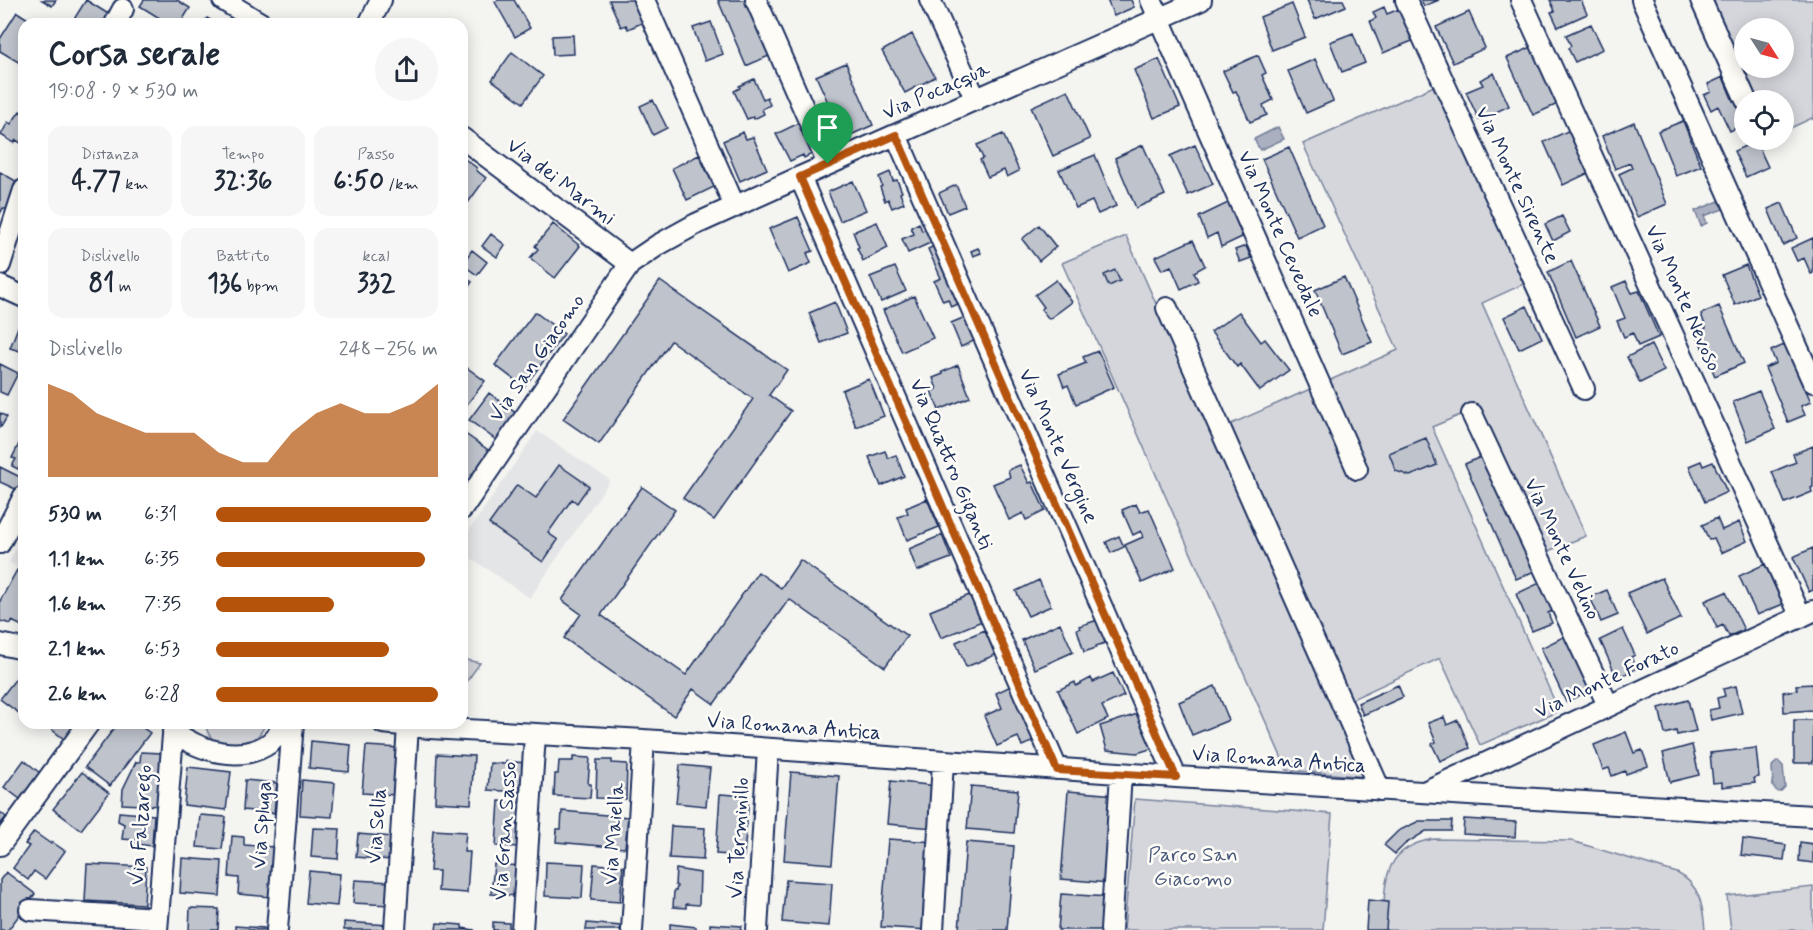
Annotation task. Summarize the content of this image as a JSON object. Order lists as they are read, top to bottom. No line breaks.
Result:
{"streets":{"street":["Via Pocacqua","Via dei Marmi","Via Monte Sirente","Via Monte Cevedale","Via Monte Nevoso","Via San Giacomo","Via Monte Vergine","Via Quattro Giganti","Via Monte Velino","Via Monte Forato","Via Romana Antica","Via Falzarego","Via Spluga","Via Sella","Via Gran Sasso","Via Maiella","Via Terminillo"]},"crossings":[["Via Pocacqua","Via dei Marmi"],["Via Pocacqua","Via Monte Cevedale"],["Via Pocacqua","Via San Giacomo"],["Via Pocacqua","Via Monte Vergine"],["Via Pocacqua","Via Quattro Giganti"],["Via dei Marmi","Via San Giacomo"],["Via Monte Nevoso","Via Monte Forato"],["Via Monte Vergine","Via Romana Antica"],["Via Quattro Giganti","Via Romana Antica"],["Via Monte Velino","Via Monte Forato"],["Via Monte Forato","Via Romana Antica"],["Via Romana Antica","Via Gran Sasso"],["Via Romana Antica","Via Maiella"],["Via Romana Antica","Via Terminillo"]],"parks":["Parco San Giacomo"],"north":"bottom right","page":{"heading":["Corsa serale","19:08 · 9 × 530 m"],"stats":[["Distanza","4.77 km"],["Tempo","32:36"],["Passo","6:50 /km"],["Dislivello","81 m"],["Battito","136 bpm"],["kcal","332"]],"chart":["Dislivello","248–256 m"],"list":[{"name":"530 m","note":"6:31"},{"name":"1.1 km","note":"6:35"},{"name":"1.6 km","note":"7:35"},{"name":"2.1 km","note":"6:53"},{"name":"2.6 km","note":"6:28"}]}}
